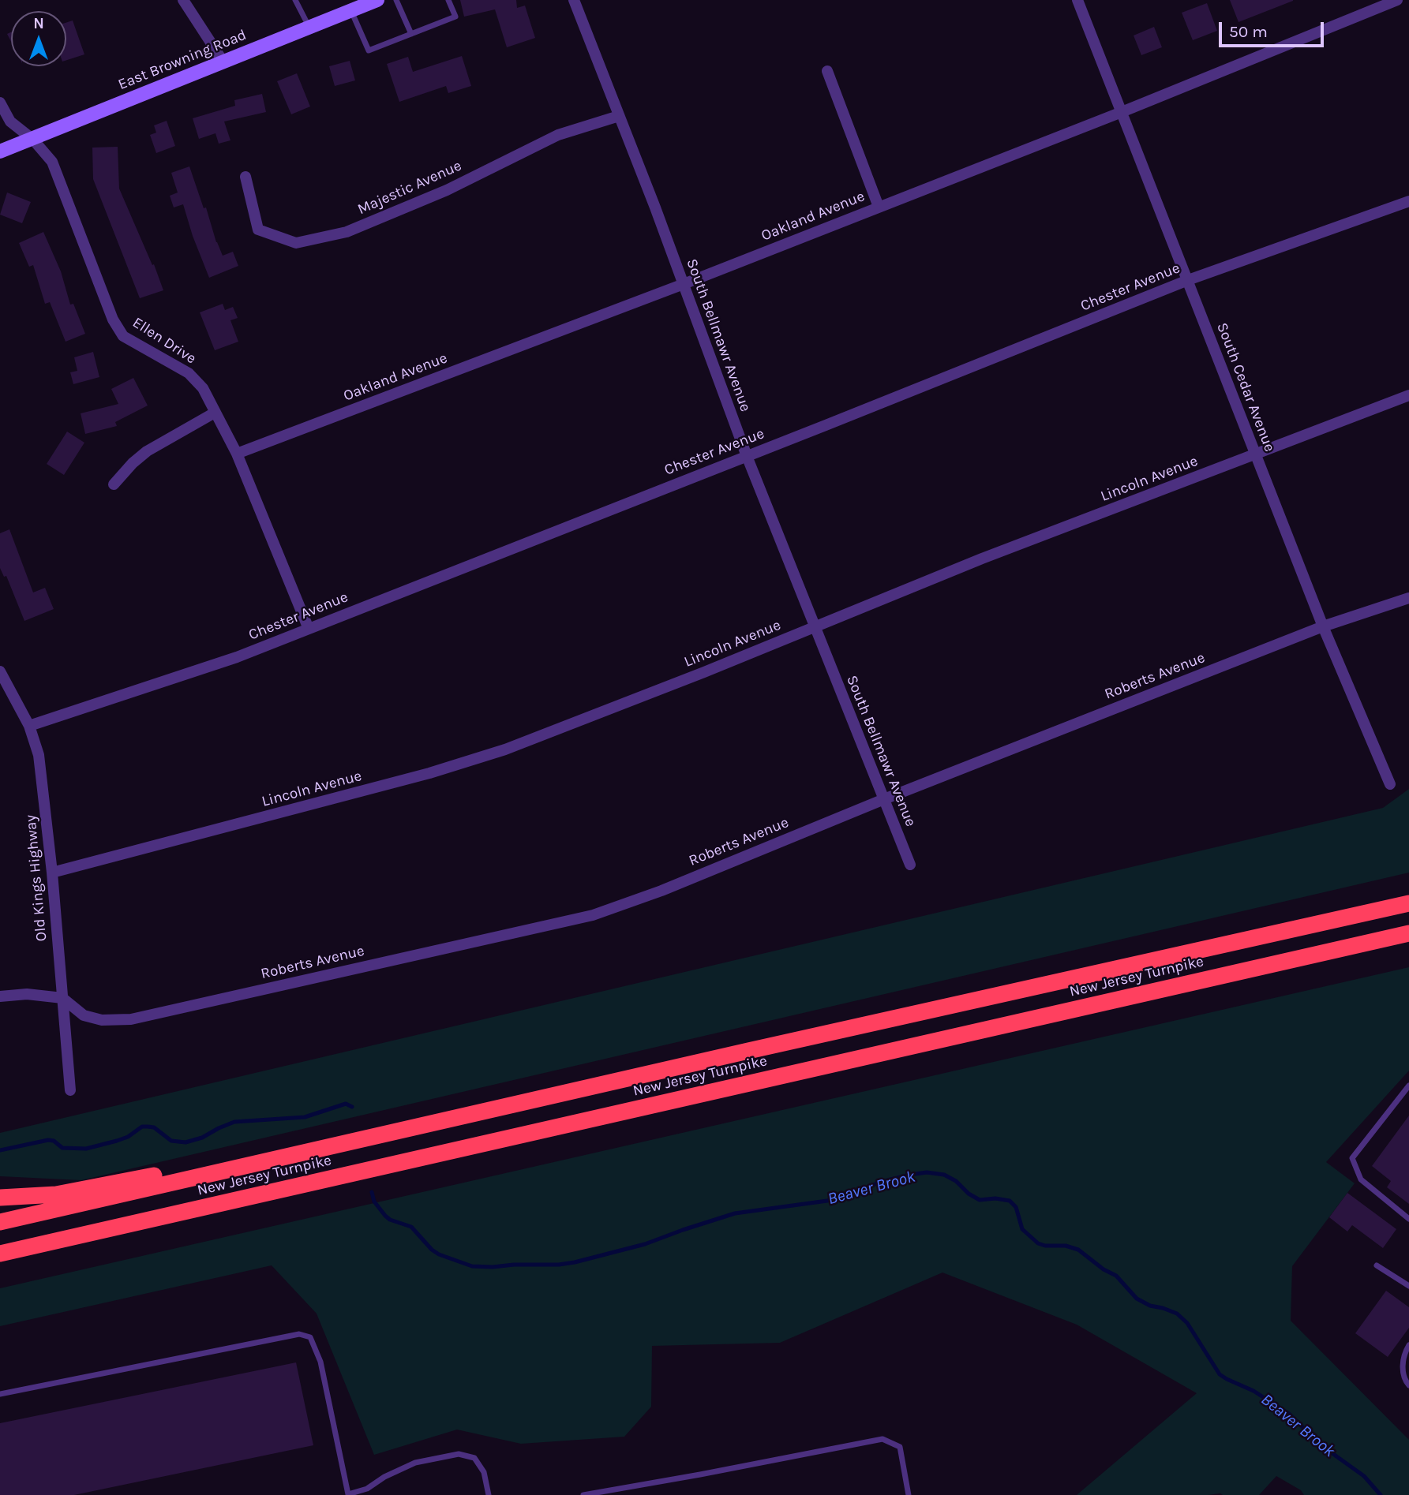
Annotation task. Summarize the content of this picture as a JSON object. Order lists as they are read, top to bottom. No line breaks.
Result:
{"streets":{"highway":["New Jersey Turnpike"],"main road":["East Browning Road"],"street":["Majestic Avenue","Oakland Avenue","Chester Avenue","South Bellmawr Avenue","Ellen Drive","South Cedar Avenue","Lincoln Avenue","Roberts Avenue","Old Kings Highway"]},"crossings":[["East Browning Road","Ellen Drive"],["Majestic Avenue","South Bellmawr Avenue"],["Oakland Avenue","South Bellmawr Avenue"],["Oakland Avenue","Ellen Drive"],["Oakland Avenue","South Cedar Avenue"],["Chester Avenue","South Bellmawr Avenue"],["Chester Avenue","Ellen Drive"],["Chester Avenue","South Cedar Avenue"],["Chester Avenue","Old Kings Highway"],["South Bellmawr Avenue","Lincoln Avenue"],["South Bellmawr Avenue","Roberts Avenue"],["South Cedar Avenue","Lincoln Avenue"],["South Cedar Avenue","Roberts Avenue"],["Lincoln Avenue","Old Kings Highway"],["Roberts Avenue","Old Kings Highway"]],"water":["Beaver Brook"],"scale_bar":"50 m","north":"top"}
